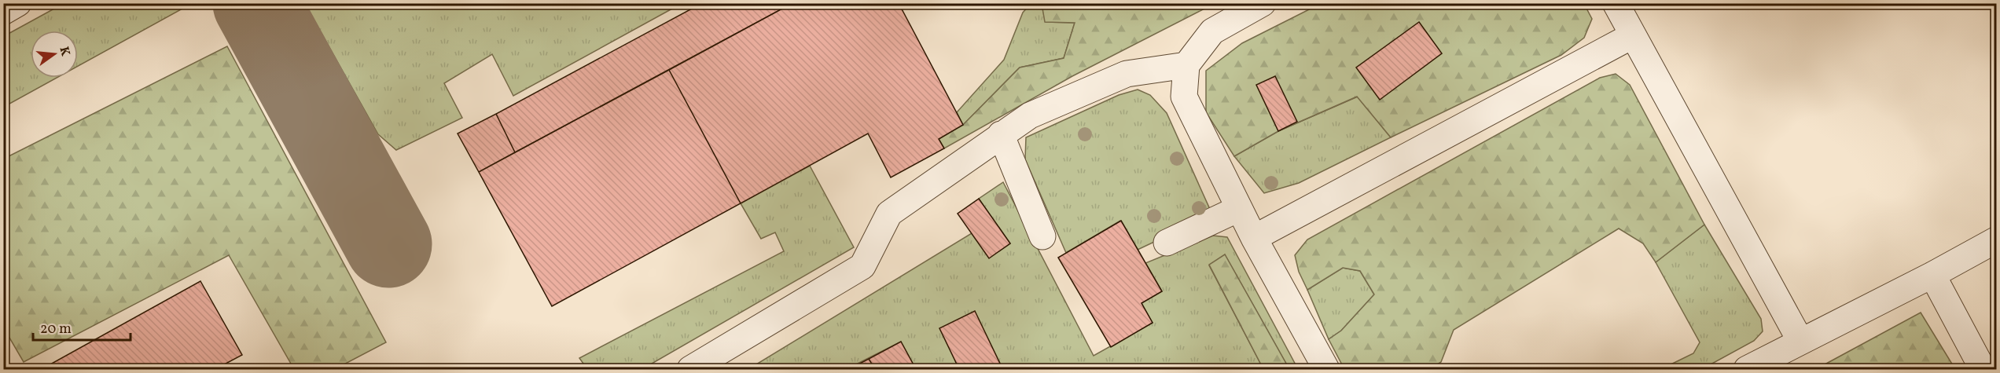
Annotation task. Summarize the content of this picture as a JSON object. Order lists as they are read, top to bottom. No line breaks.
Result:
{"scale_bar":"20 m","north":"right"}
